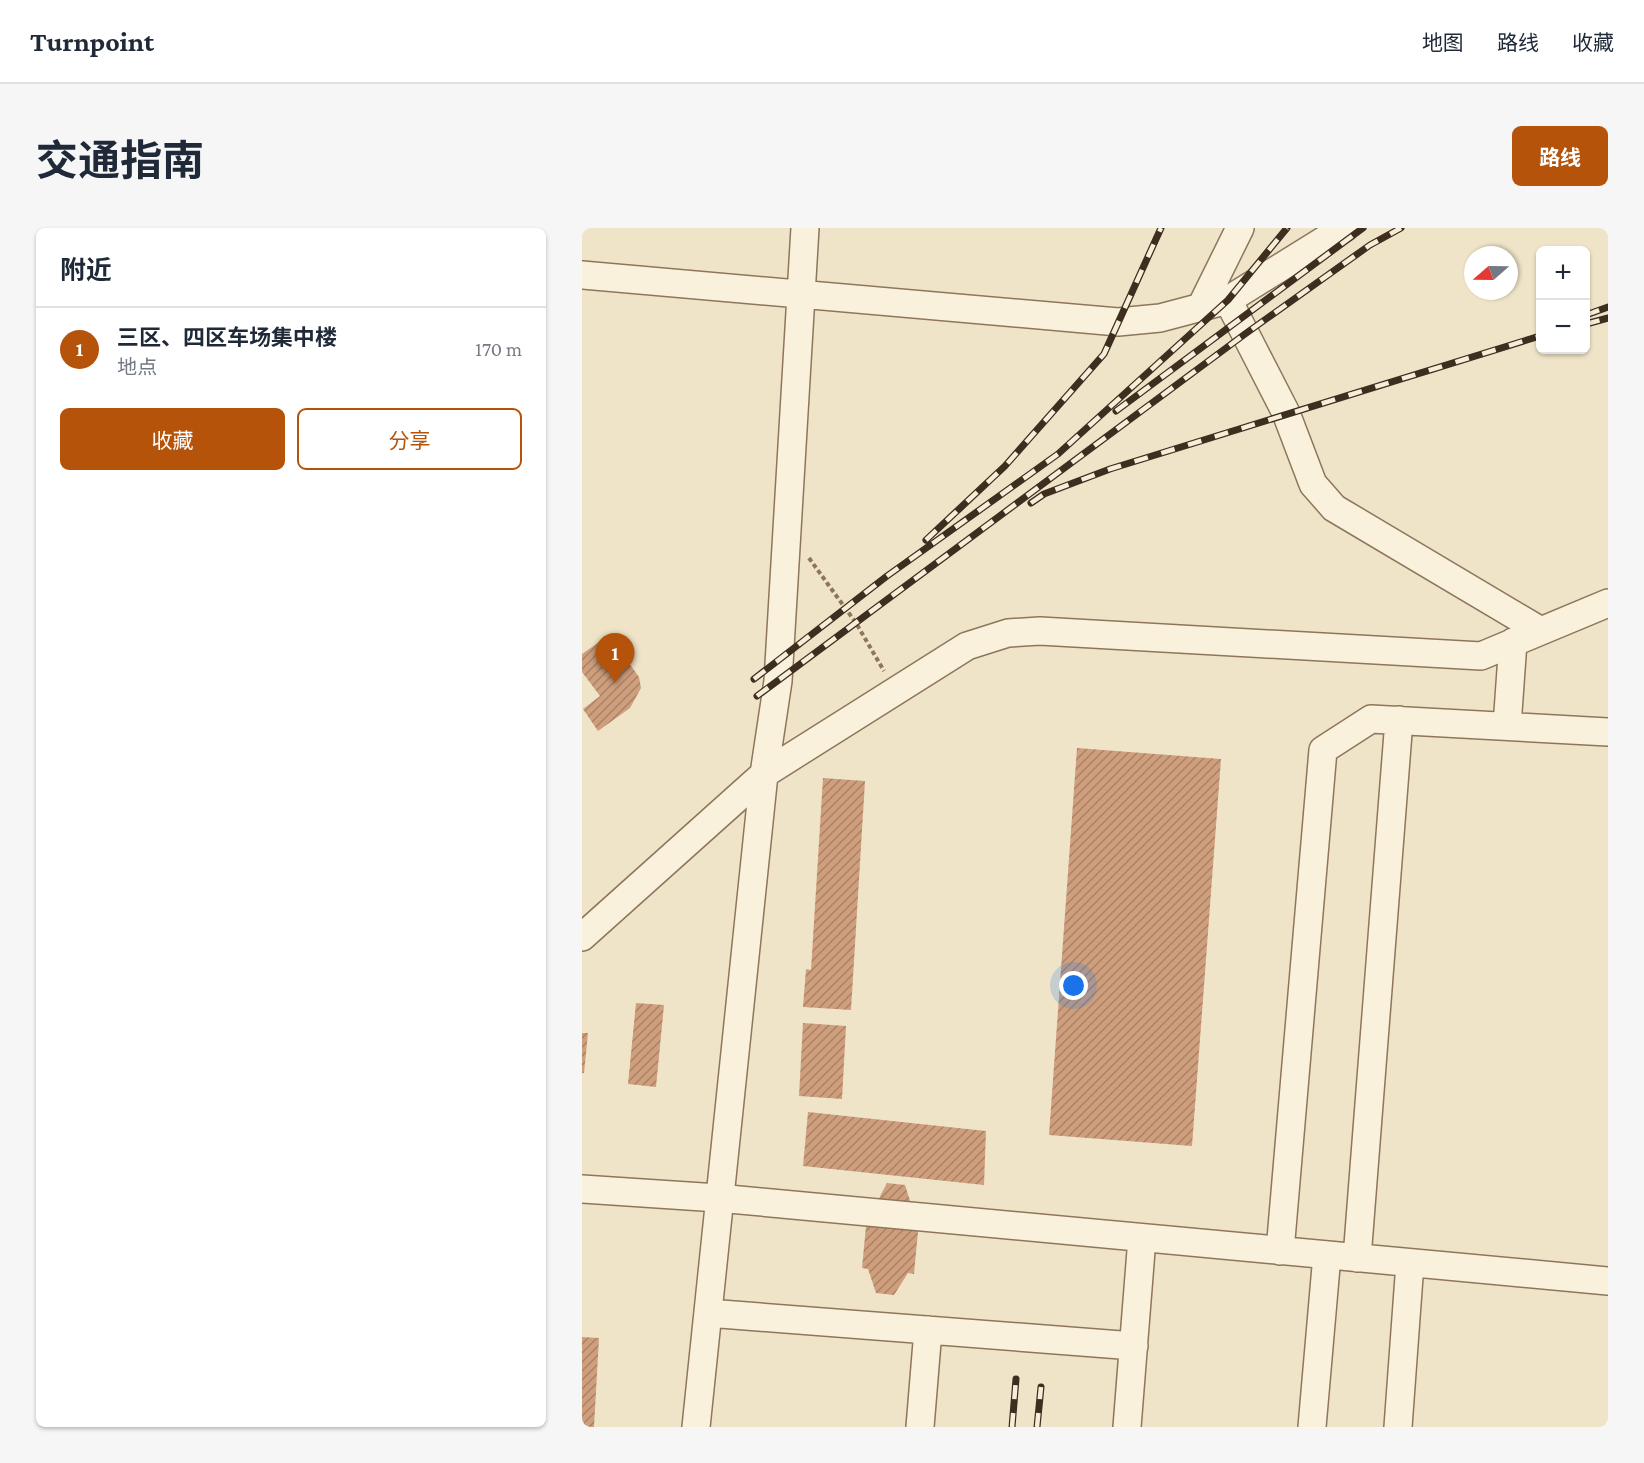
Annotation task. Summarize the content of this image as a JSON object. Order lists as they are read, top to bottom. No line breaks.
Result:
{"north":"left","page":{"header":"Turnpoint","nav":["地图","路线","收藏"],"title":"交通指南","buttons":["路线",["收藏","分享"]],"heading":"附近","map_buttons":["+","−"],"list":[{"mark":"1","name":"三区、四区车场集中楼","note":"地点","value":"170 m"}],"pins":"1"}}
